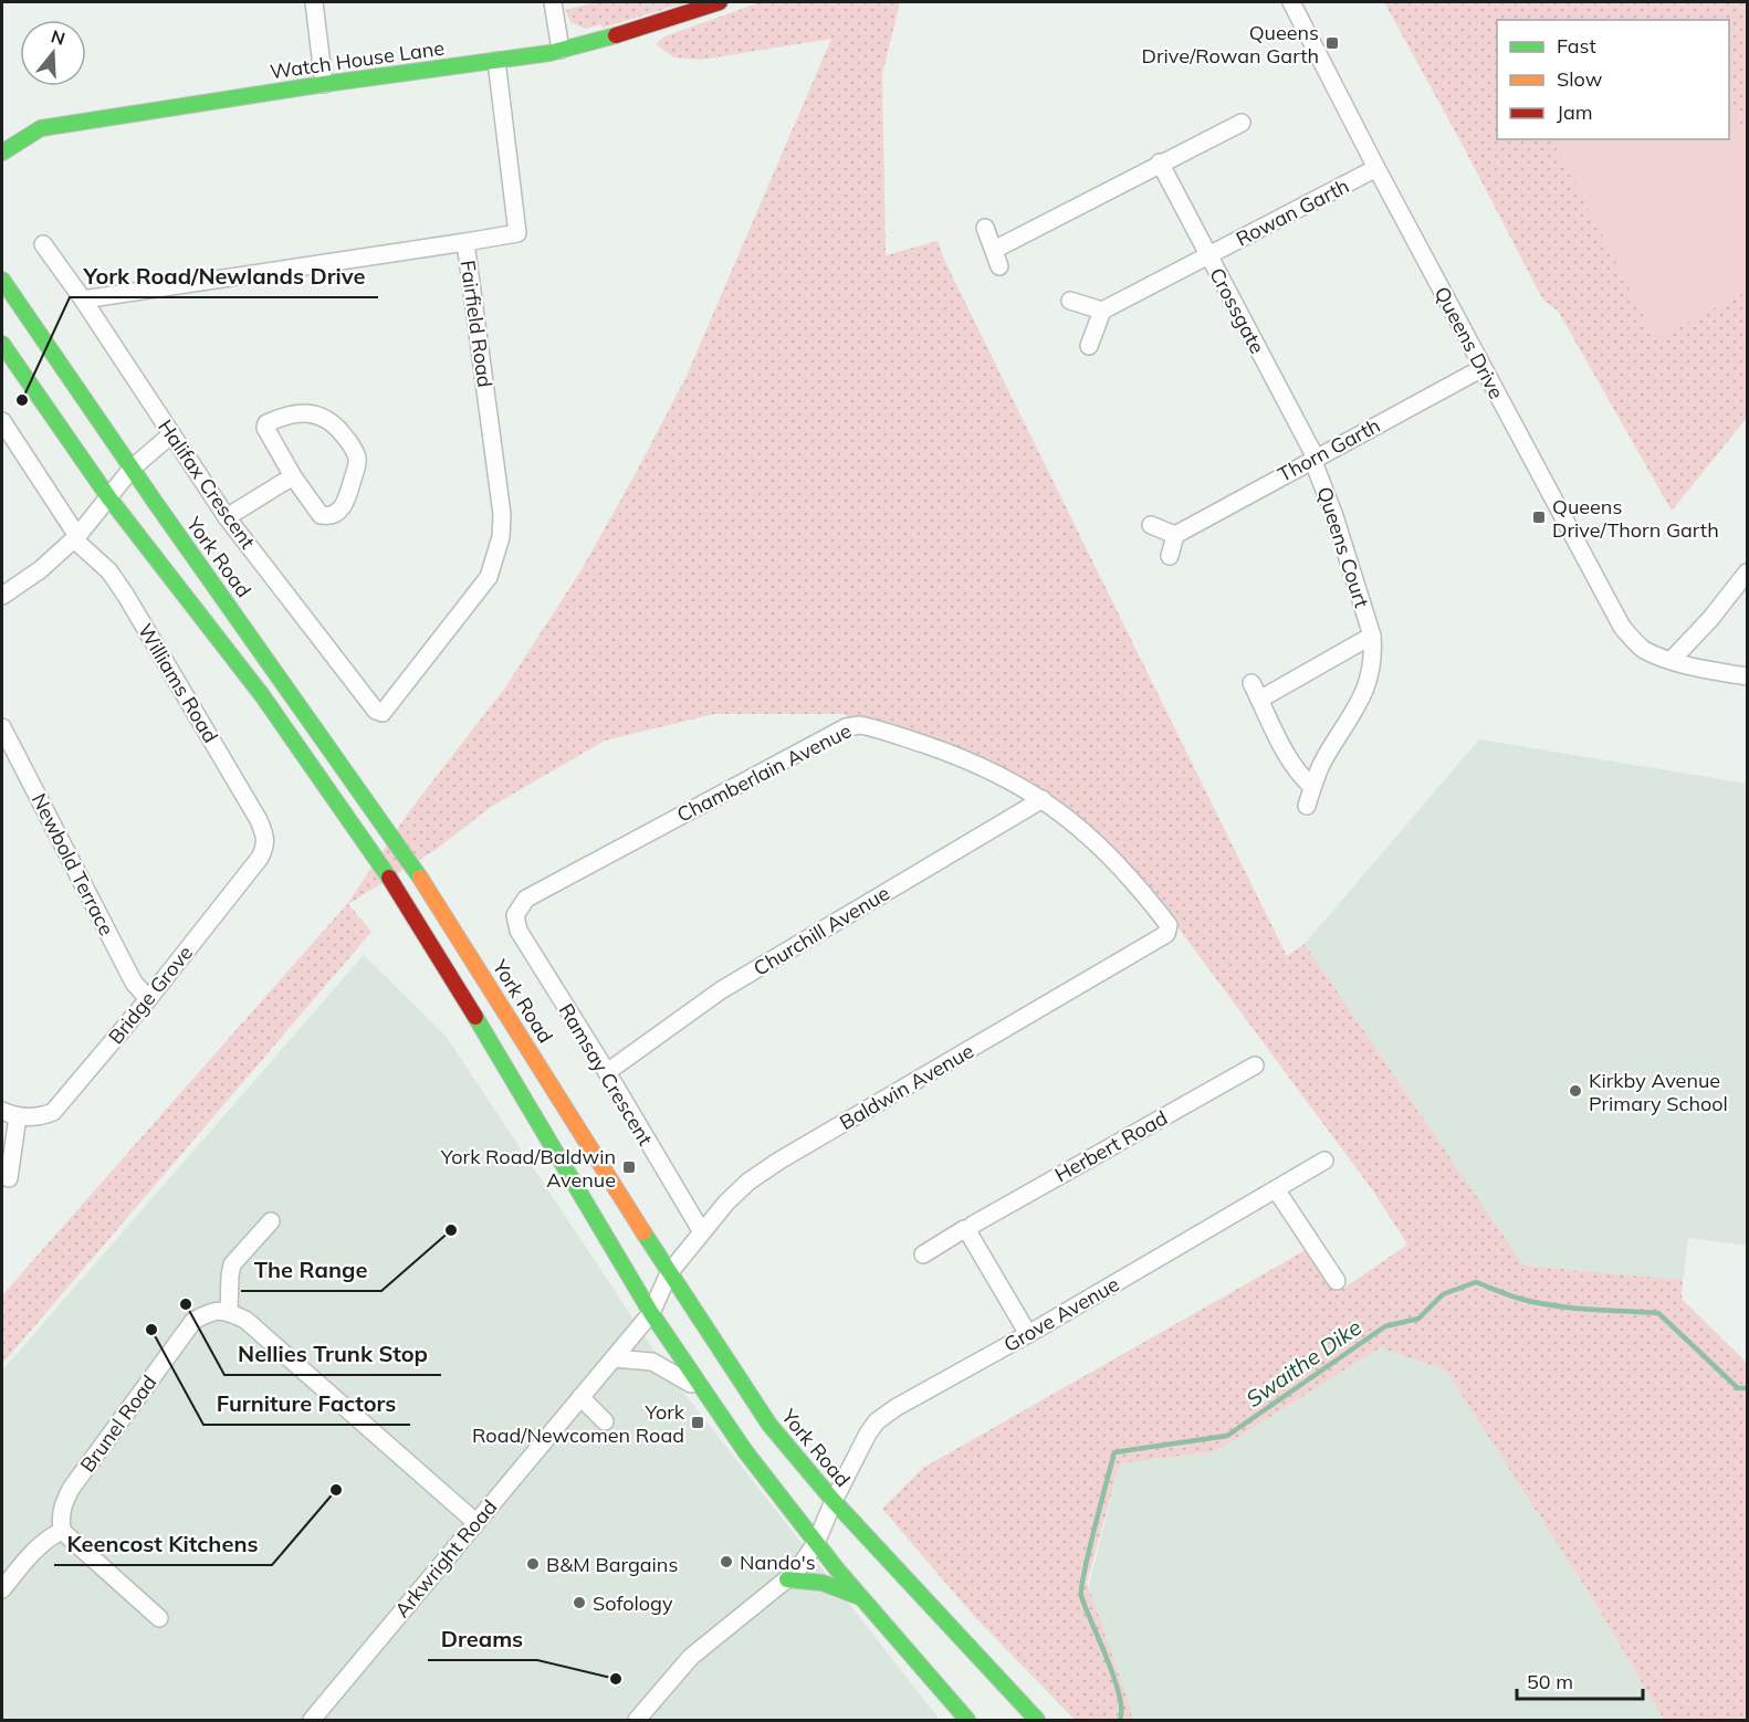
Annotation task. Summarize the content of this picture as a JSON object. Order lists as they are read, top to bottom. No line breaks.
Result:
{"streets":{"main road":["Watch House Lane","York Road"],"street":["Rowan Garth","Crossgate","Fairfield Road","Queens Drive","Thorn Garth","Halifax Crescent","Queens Court","Williams Road","Chamberlain Avenue","Newbold Terrace","Churchill Avenue","Bridge Grove","Ramsay Crescent","Baldwin Avenue","Herbert Road","Grove Avenue","Brunel Road","Arkwright Road"]},"crossings":[["Rowan Garth","Crossgate"],["Rowan Garth","Queens Drive"],["Crossgate","Thorn Garth"],["Crossgate","Queens Court"],["Fairfield Road","Halifax Crescent"],["Queens Drive","Thorn Garth"],["Thorn Garth","Queens Court"],["York Road","Baldwin Avenue"],["York Road","Grove Avenue"],["York Road","Arkwright Road"],["Williams Road","Bridge Grove"],["Chamberlain Avenue","Churchill Avenue"],["Chamberlain Avenue","Ramsay Crescent"],["Chamberlain Avenue","Baldwin Avenue"],["Newbold Terrace","Bridge Grove"],["Churchill Avenue","Ramsay Crescent"],["Ramsay Crescent","Baldwin Avenue"],["Baldwin Avenue","Arkwright Road"]],"water":["Swaithe Dike"],"places":{"transit":["Queens Drive/Rowan Garth","Queens Drive/Thorn Garth","York Road/Baldwin Avenue","York Road/Newcomen Road"],"other":["York Road/Newlands Drive","Kirkby Avenue Primary School","The Range","Nellies Trunk Stop","Furniture Factors","Keencost Kitchens","Nando's","B&M Bargains","Sofology","Dreams"]},"legend":["Fast","Slow","Jam"],"scale_bar":"50 m","north":"top"}
